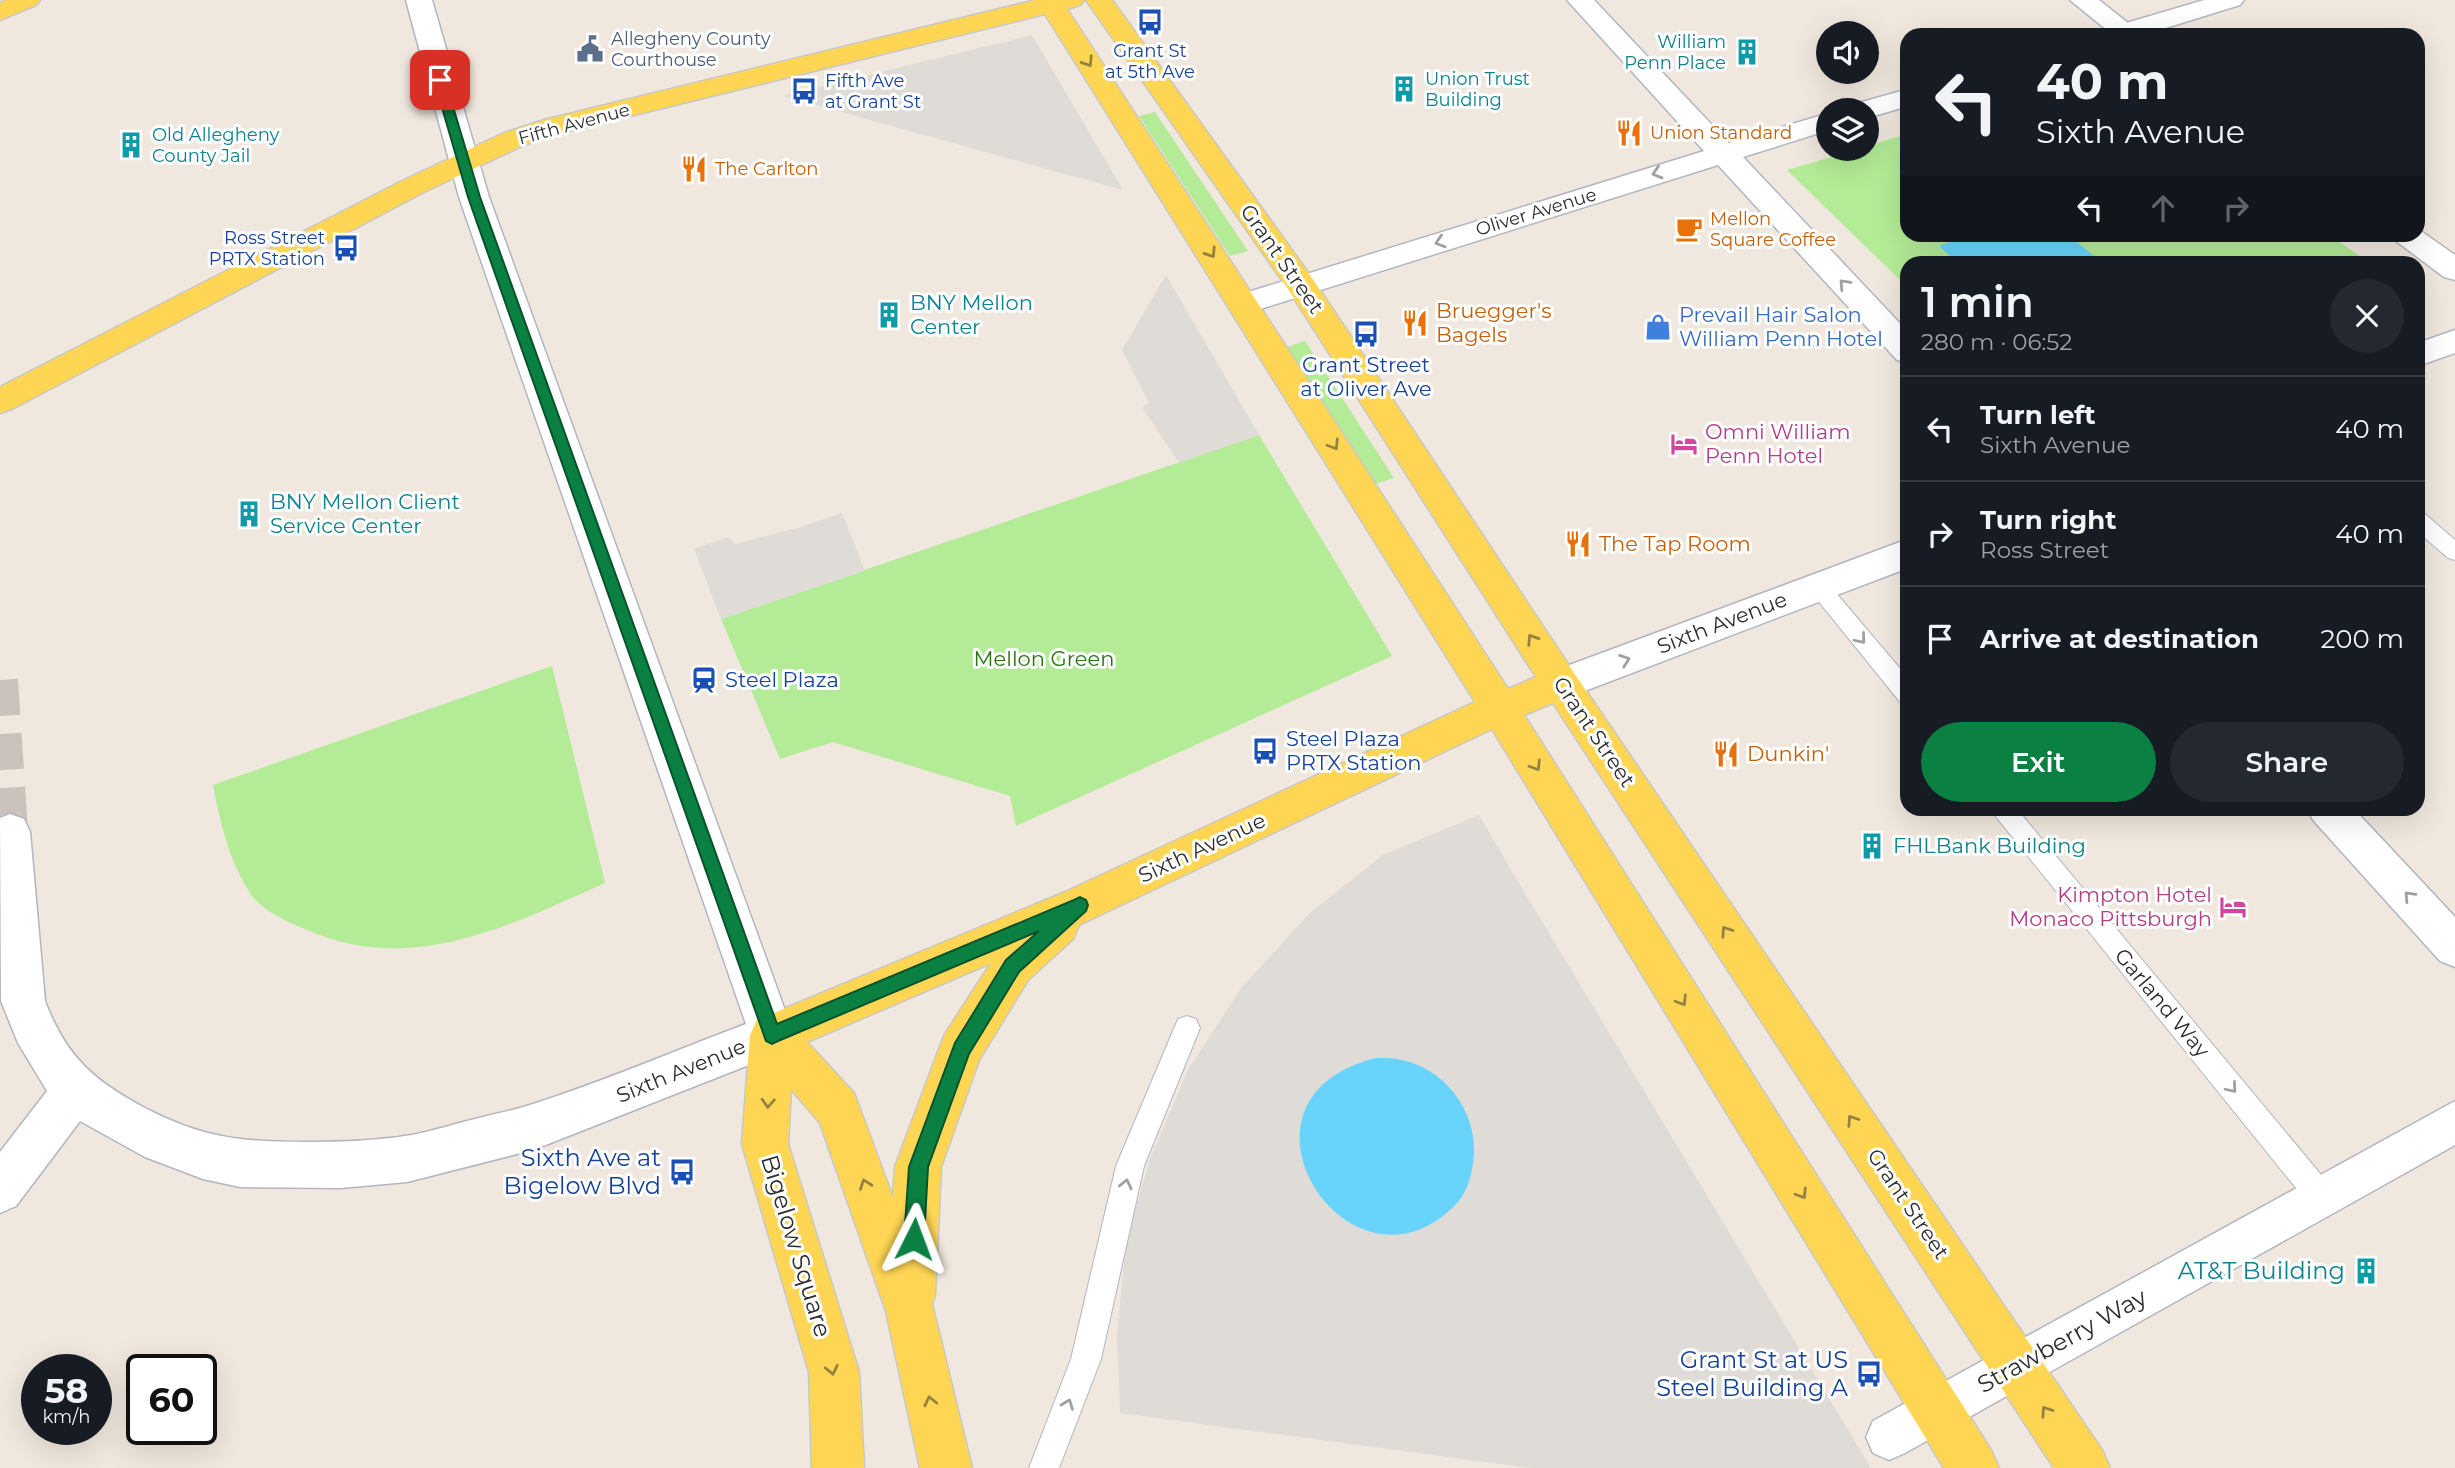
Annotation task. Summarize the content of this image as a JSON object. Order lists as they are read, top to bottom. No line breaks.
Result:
{"streets":{"main road":["Fifth Avenue","Grant Street","Sixth Avenue","Bigelow Square"],"street":["Oliver Avenue","Strawberry Way"],"lane":["Garland Way"]},"crossings":[["Oliver Avenue","Grant Street"],["Grant Street","Sixth Avenue"],["Grant Street","Strawberry Way"],["Sixth Avenue","Bigelow Square"],["Garland Way","Strawberry Way"]],"one_way":["Oliver Avenue","Garland Way"],"parks":["Mellon Green"],"places":{"bus stop":["Grant St at 5th Ave","Fifth Ave at Grant St","Ross Street PRTX Station","Grant Street at Oliver Ave","Steel Plaza PRTX Station","Sixth Ave at Bigelow Blvd","Grant St at US Steel Building A"],"public building":["Allegheny County Courthouse"],"building":["William Penn Place","Union Trust Building","Old Allegheny County Jail","BNY Mellon Center","BNY Mellon Client Service Center","FHLBank Building","AT&T Building"],"restaurant":["Union Standard","The Carlton","Bruegger's Bagels","The Tap Room","Dunkin'"],"cafe":["Mellon Square Coffee"],"shop":["Prevail Hair Salon William Penn Hotel"],"hotel":["Omni William Penn Hotel","Kimpton Hotel Monaco Pittsburgh"],"station":["Steel Plaza"]},"page":{"turn":["40 m","Sixth Avenue"],"heading":["1 min","280 m · 06:52"],"list":[{"name":"Turn left","note":"Sixth Avenue","value":"40 m"},{"name":"Turn right","note":"Ross Street","value":"40 m"},{"name":"Arrive at destination","value":"200 m"}],"buttons":["Exit","Share"],"speed":"58 km/h","limit":"60"}}
